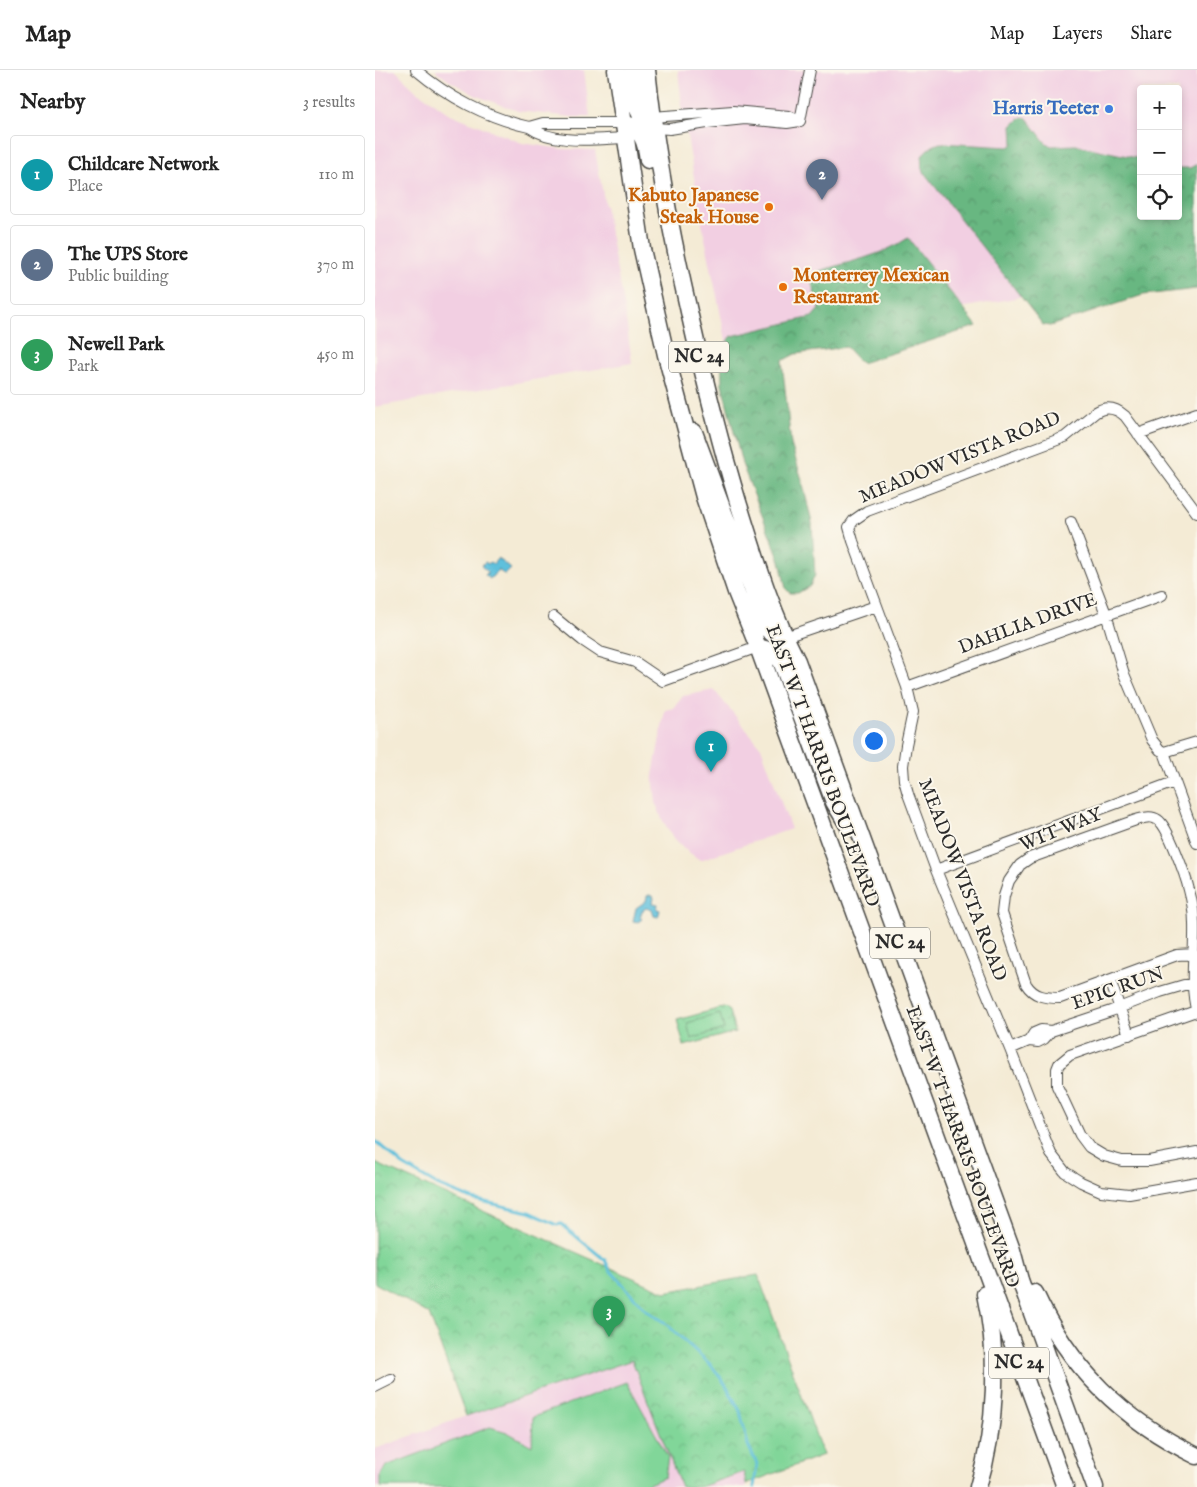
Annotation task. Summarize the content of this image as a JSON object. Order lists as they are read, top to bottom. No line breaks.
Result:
{"streets":{"main road":["NC 24","EAST W T HARRIS BOULEVARD"],"street":["MEADOW VISTA ROAD","DAHLIA DRIVE","WIT WAY","EPIC RUN"]},"crossings":[["MEADOW VISTA ROAD","DAHLIA DRIVE"],["MEADOW VISTA ROAD","EPIC RUN"],["WIT WAY","EPIC RUN"]],"places":["Harris Teeter","Kabuto Japanese Steak House","Monterrey Mexican Restaurant"],"page":{"header":"Map","nav":["Map","Layers","Share"],"heading":["Nearby","3 results"],"map_buttons":["+","−"],"list":[{"mark":"1","name":"Childcare Network","note":"Place","value":"110 m"},{"mark":"2","name":"The UPS Store","note":"Public building","value":"370 m"},{"mark":"3","name":"Newell Park","note":"Park","value":"450 m"}],"pins":["2","1","3"]}}
